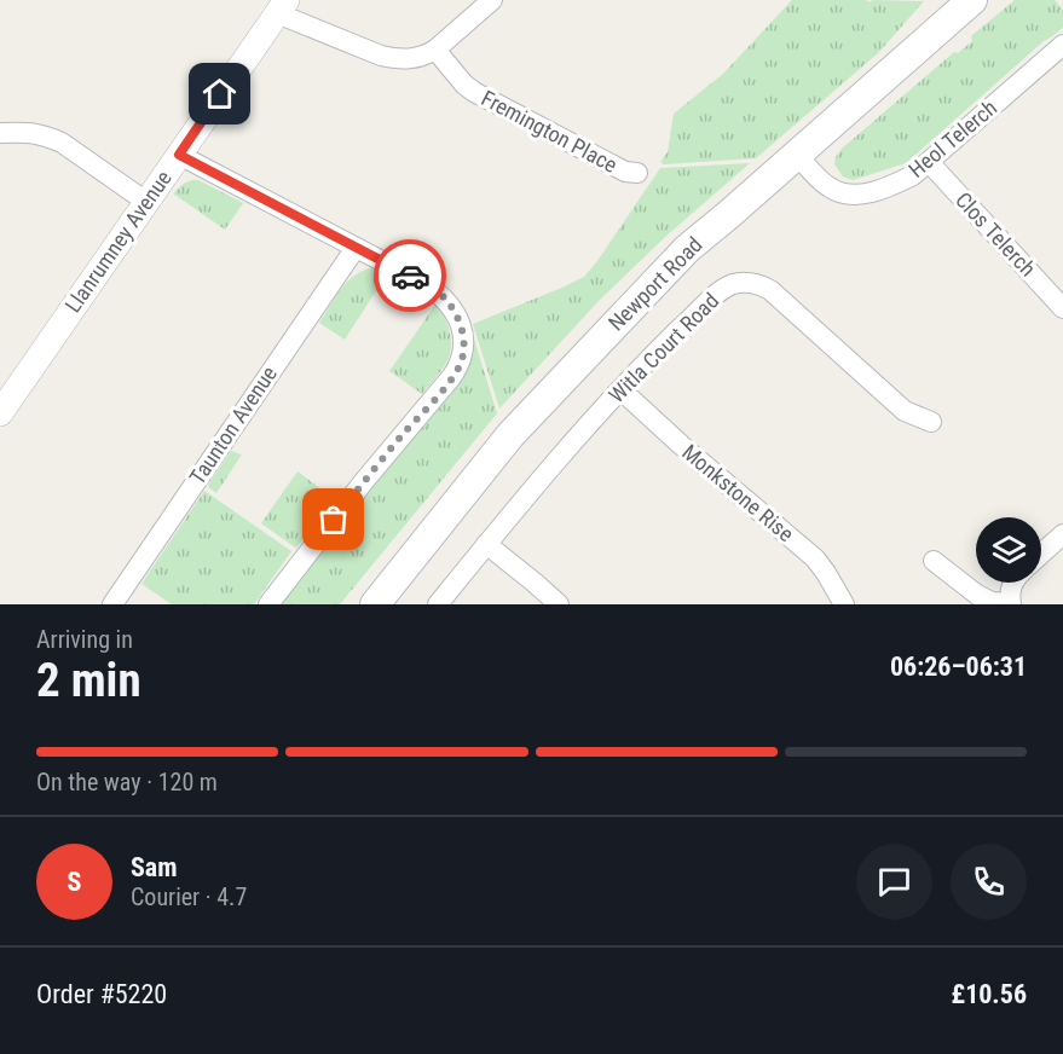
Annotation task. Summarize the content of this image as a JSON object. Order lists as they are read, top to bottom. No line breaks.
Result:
{"streets":{"main road":["Newport Road"],"street":["Fremington Place","Heol Telerch","Clos Telerch","Llanrumney Avenue","Witla Court Road","Taunton Avenue","Monkstone Rise"]},"crossings":[["Heol Telerch","Clos Telerch"],["Heol Telerch","Newport Road"],["Witla Court Road","Monkstone Rise"]],"page":{"heading":["2 min","Arriving in","06:26–06:31"],"panel":["Sam","Courier · 4.7","Order #5220","£10.56"],"bar":"On the way · 120 m","round":"S"}}
